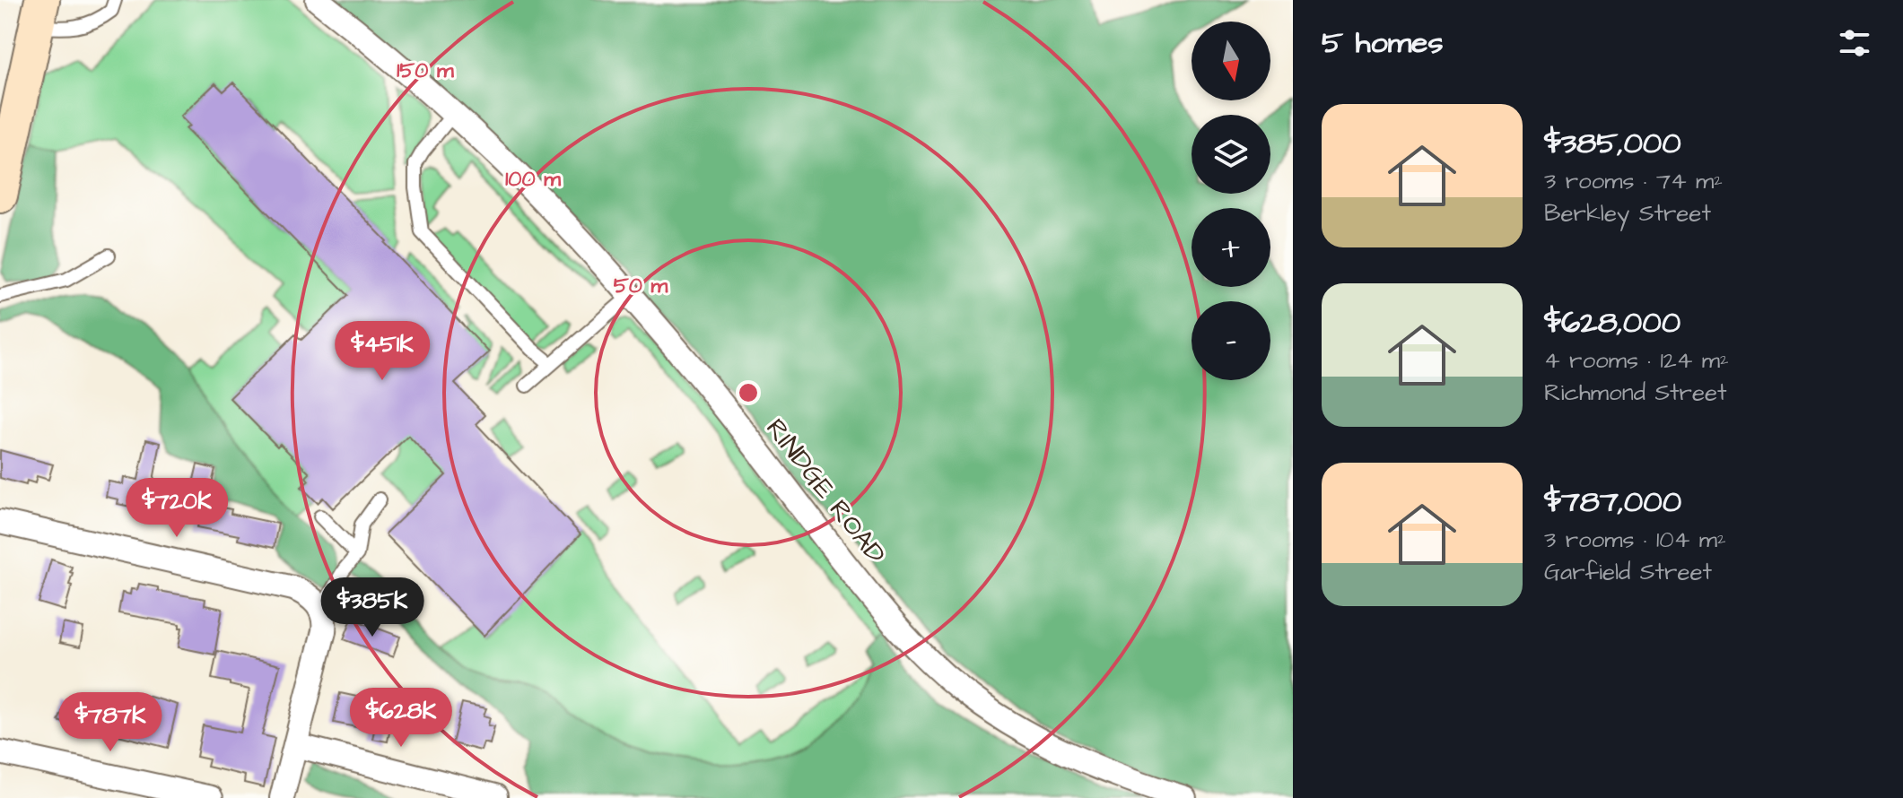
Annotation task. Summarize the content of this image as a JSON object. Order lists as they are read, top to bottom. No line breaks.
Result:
{"streets":{"street":["RINDGE ROAD"]},"north":"bottom","page":{"heading":"5 homes","map_buttons":["+","−"],"list":[{"name":"$385,000","note":"3 rooms · 74 m² · Berkley Street"},{"name":"$628,000","note":"4 rooms · 124 m² · Richmond Street"},{"name":"$787,000","note":"3 rooms · 104 m² · Garfield Street"}],"price":["$451K","$720K","$385K","$628K","$787K"]},"rings":["150 m","100 m","50 m"]}
